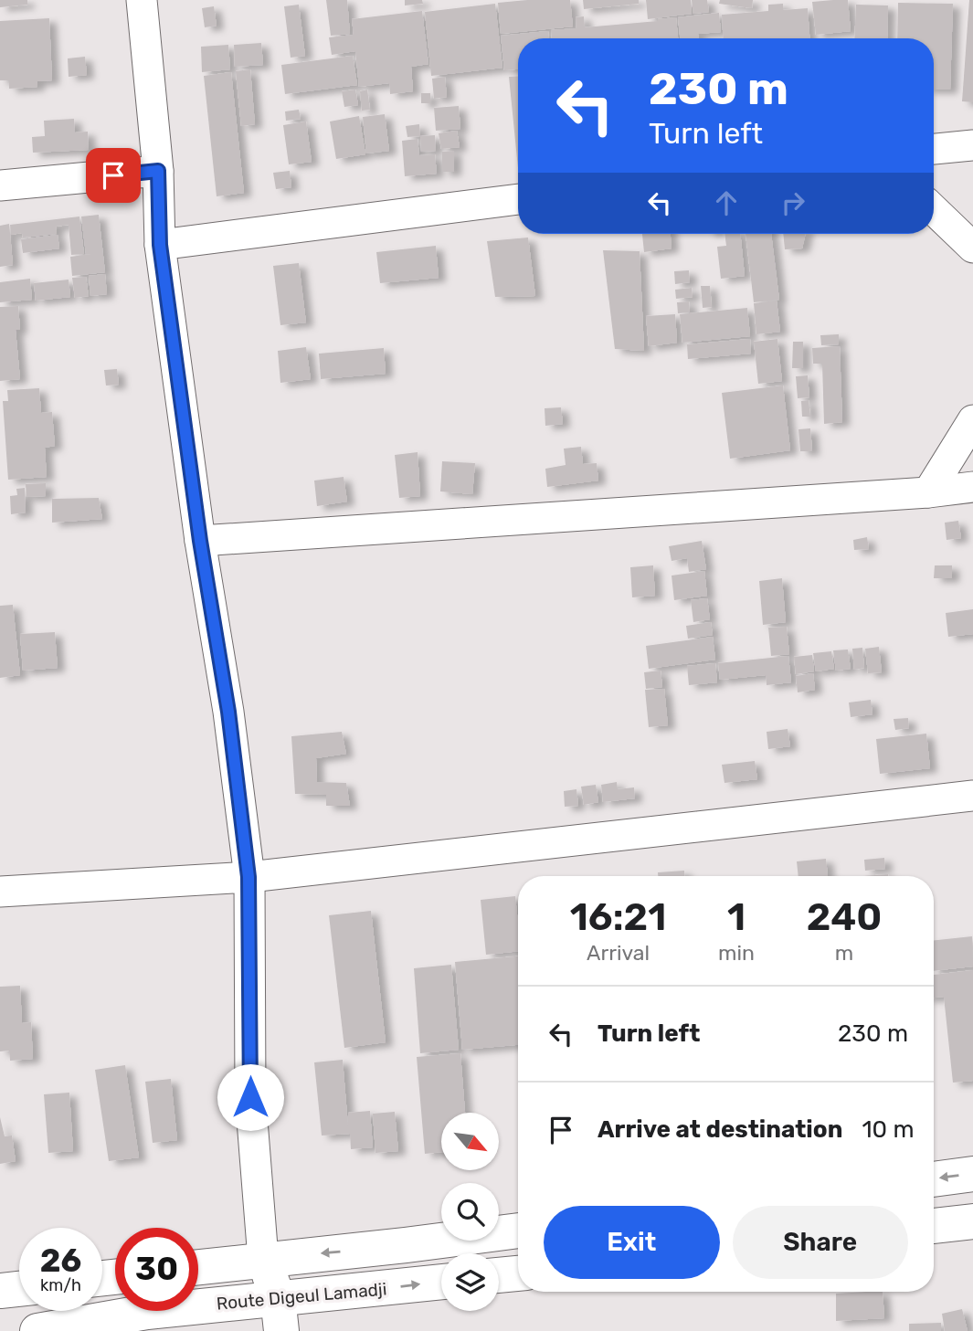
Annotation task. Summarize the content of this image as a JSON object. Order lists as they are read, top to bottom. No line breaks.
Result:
{"streets":{"main road":["Route Digeul Lamadji"]},"north":"bottom right","page":{"turn":["230 m","Turn left"],"eta":["16:21","Arrival","1","min","240","m"],"list":[{"name":"Turn left","value":"230 m"},{"name":"Arrive at destination","value":"10 m"}],"buttons":["Exit","Share"],"speed":"26 km/h","limit":"30"}}
